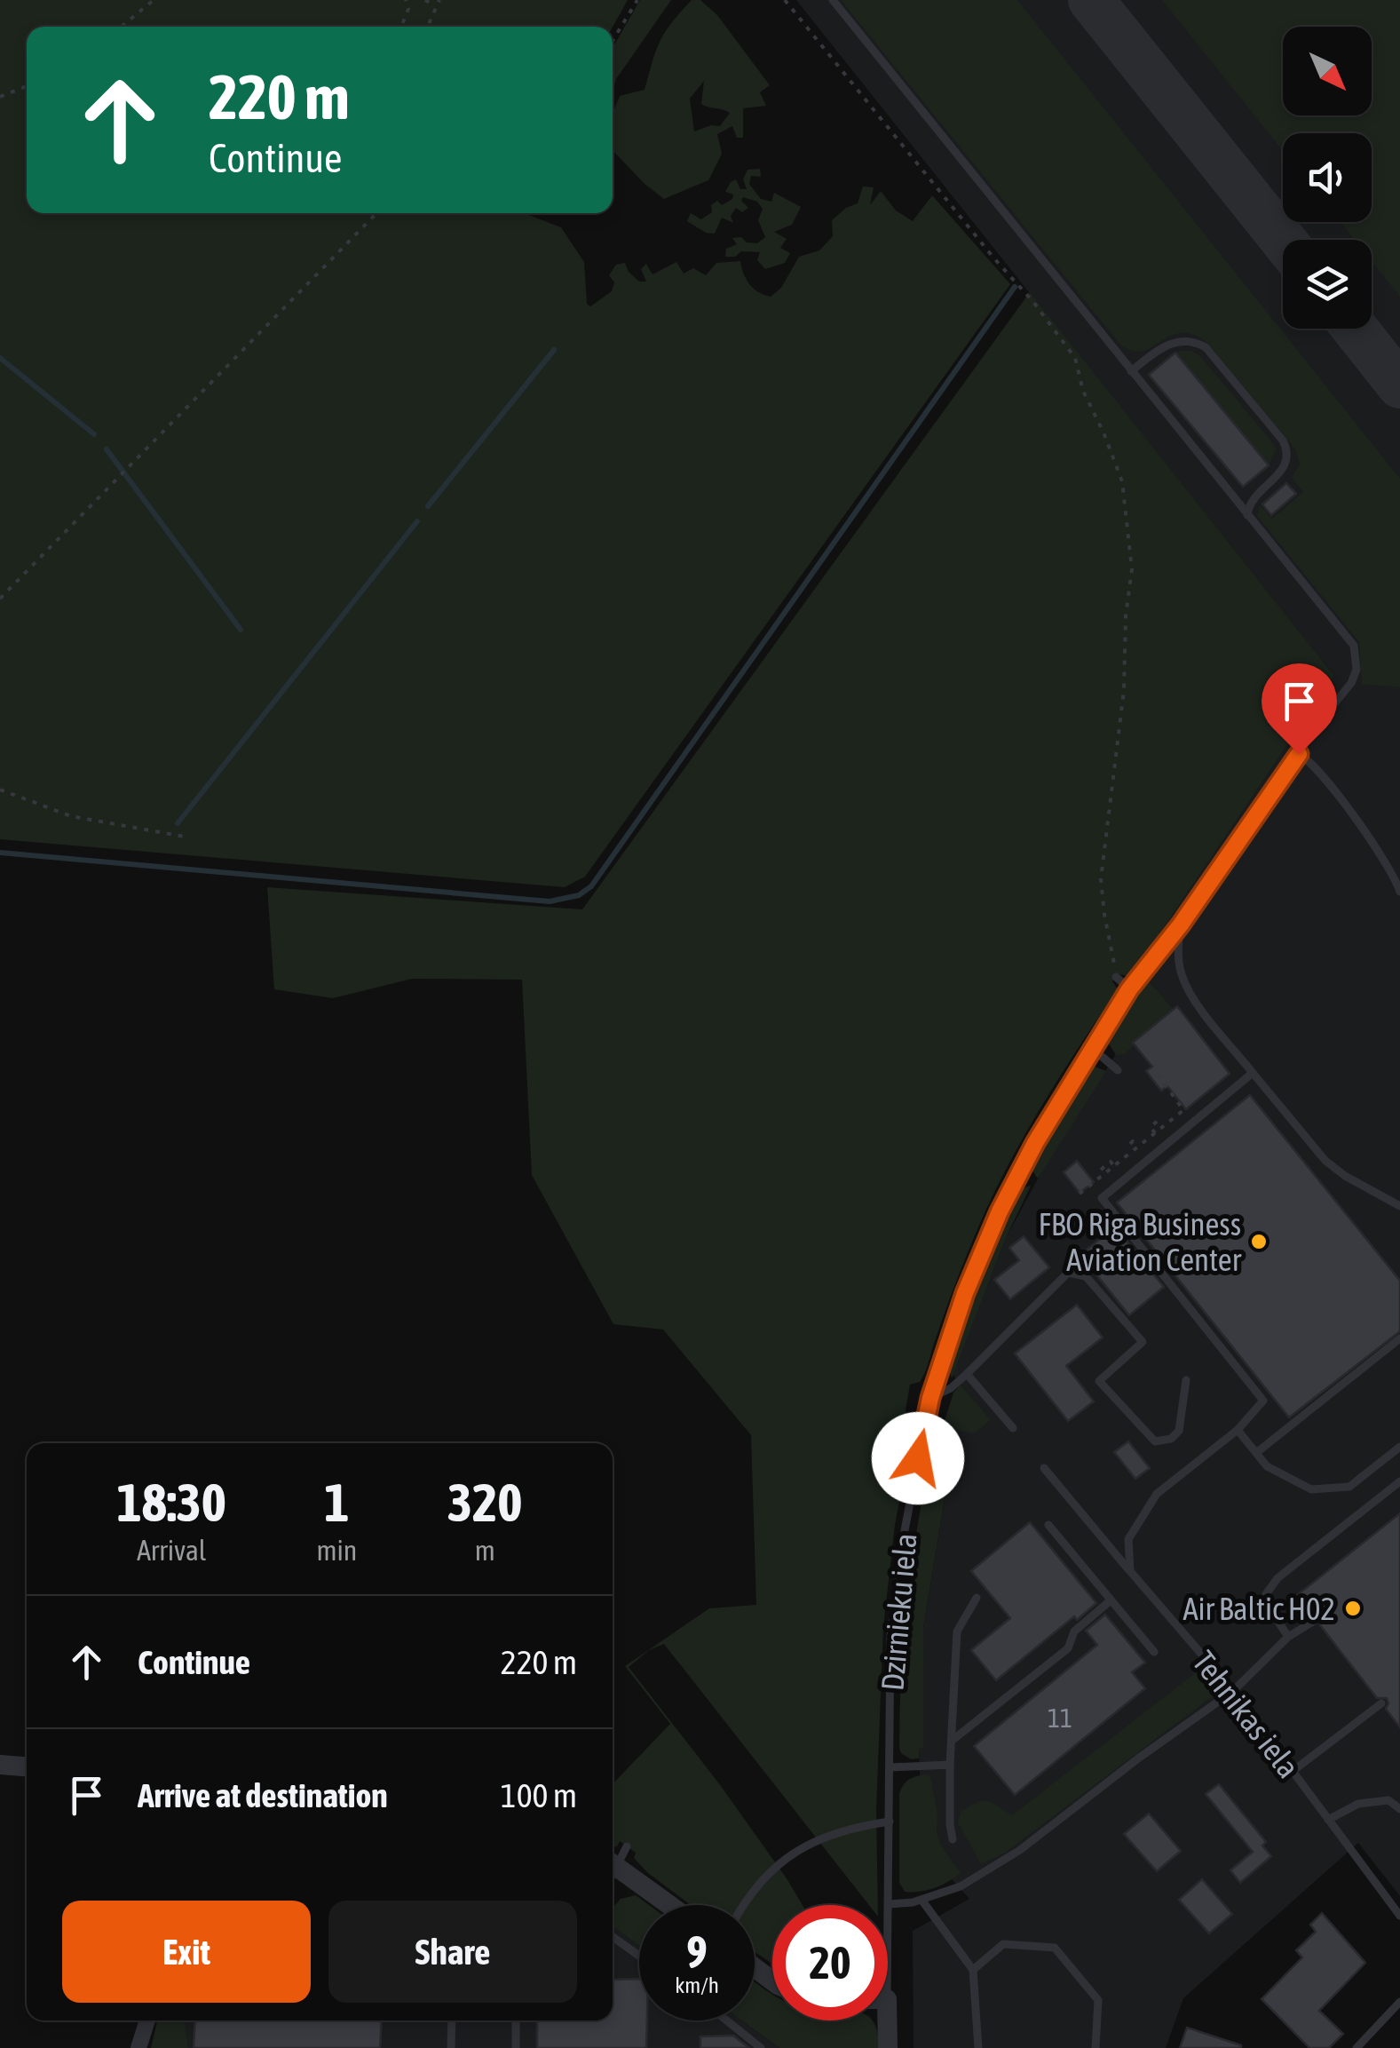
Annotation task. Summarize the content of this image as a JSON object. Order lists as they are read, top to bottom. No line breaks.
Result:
{"streets":{"street":["Dzirnieku iela"],"lane":["Tehnikas iela"]},"places":["FBO Riga Business Aviation Center","Air Baltic H02"],"house_numbers":["11"],"north":"bottom right","page":{"turn":["220 m","Continue"],"eta":["18:30","Arrival","1","min","320","m"],"list":[{"name":"Continue","value":"220 m"},{"name":"Arrive at destination","value":"100 m"}],"buttons":["Exit","Share"],"speed":"9 km/h","limit":"20"}}
